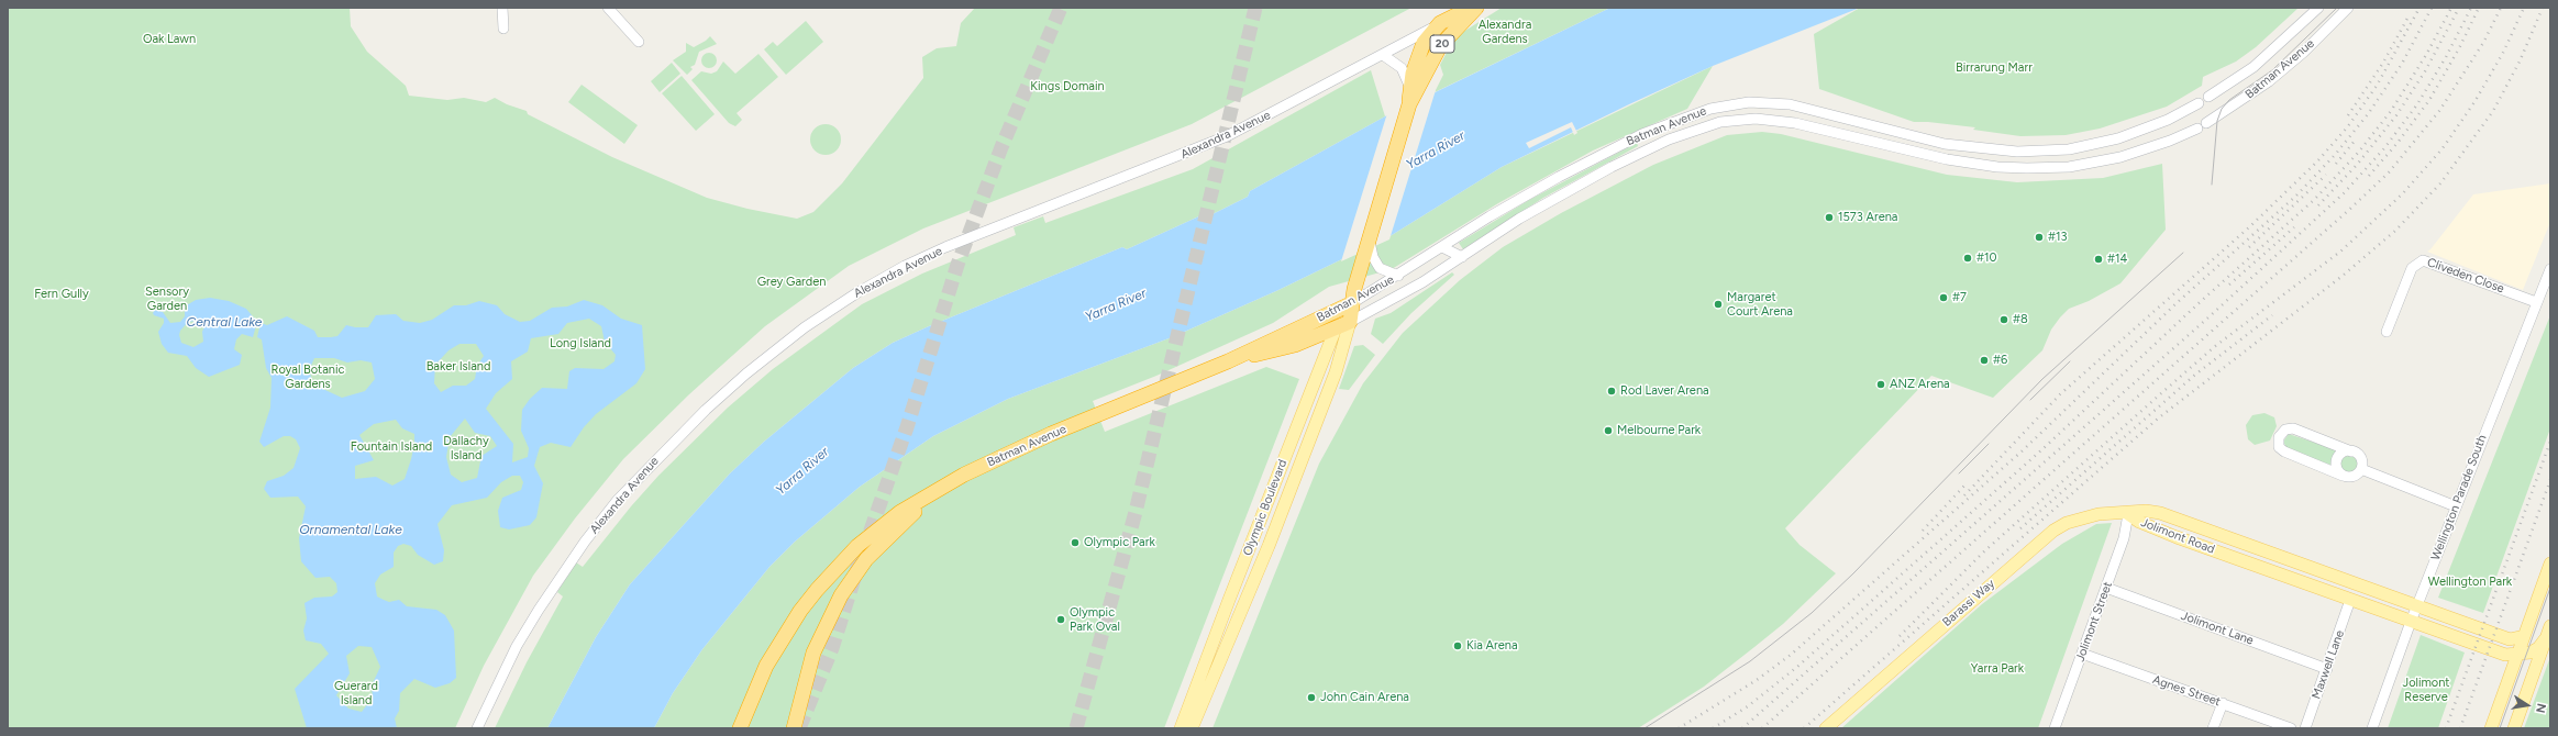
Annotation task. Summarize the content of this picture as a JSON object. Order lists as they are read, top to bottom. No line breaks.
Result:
{"streets":{"highway":["20","Batman Avenue","Alexandra Avenue","Olympic Boulevard"],"main road":["Jolimont Road","Barassi Way"],"street":["Cliveden Close","Wellington Parade South","Jolimont Street","Jolimont Lane","Maxwell Lane","Agnes Street"]},"crossings":[["Batman Avenue","Olympic Boulevard"],["Alexandra Avenue","Olympic Boulevard"],["Cliveden Close","Wellington Parade South"],["Wellington Parade South","Jolimont Road"],["Jolimont Road","Barassi Way"],["Jolimont Road","Jolimont Street"],["Jolimont Road","Maxwell Lane"],["Barassi Way","Jolimont Street"],["Jolimont Street","Jolimont Lane"],["Jolimont Street","Agnes Street"],["Jolimont Lane","Maxwell Lane"]],"water":["Yarra River","Central Lake","Ornamental Lake"],"parks":["Alexandra Gardens","Oak Lawn","Birrarung Marr","Kings Domain","Grey Garden","Sensory Garden","Fern Gully","Long Island","Baker Island","Royal Botanic Gardens","Dallachy Island","Fountain Island","Wellington Park","Yarra Park","Jolimont Reserve","Guerard Island"],"places":["1573 Arena","#13","#10","#14","#7","Margaret Court Arena","#8","#6","ANZ Arena","Rod Laver Arena","Melbourne Park","Olympic Park","Olympic Park Oval","Kia Arena","John Cain Arena"],"north":"right"}
